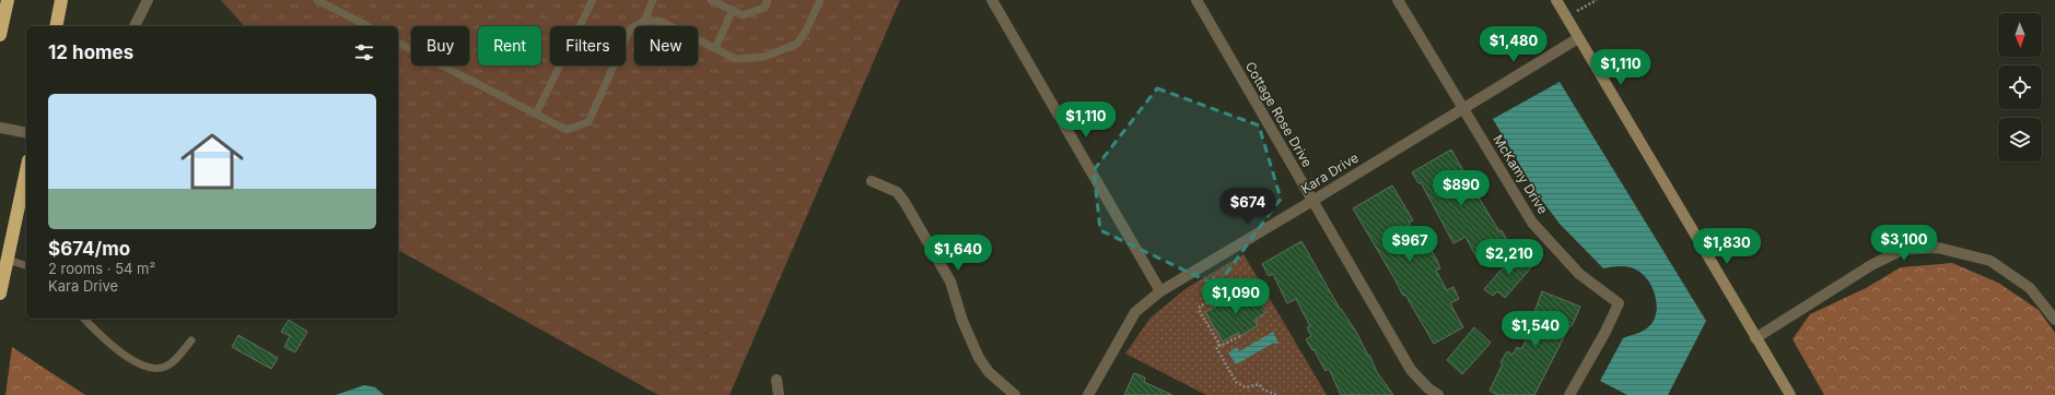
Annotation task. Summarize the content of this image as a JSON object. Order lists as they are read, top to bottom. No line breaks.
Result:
{"streets":{"street":["Cottage Rose Drive","Kara Drive","McKamy Drive"]},"crossings":[["Cottage Rose Drive","Kara Drive"],["Kara Drive","McKamy Drive"]],"north":"bottom","page":{"price":["$1,480","$1,110","$1,110","$890","$674","$3,100","$967","$1,830","$1,640","$2,210","$1,090","$1,540"],"chip":["Buy","Rent","Filters","New"],"heading":"12 homes","list":[{"name":"$674/mo","note":"2 rooms · 54 m² · Kara Drive"}]}}
